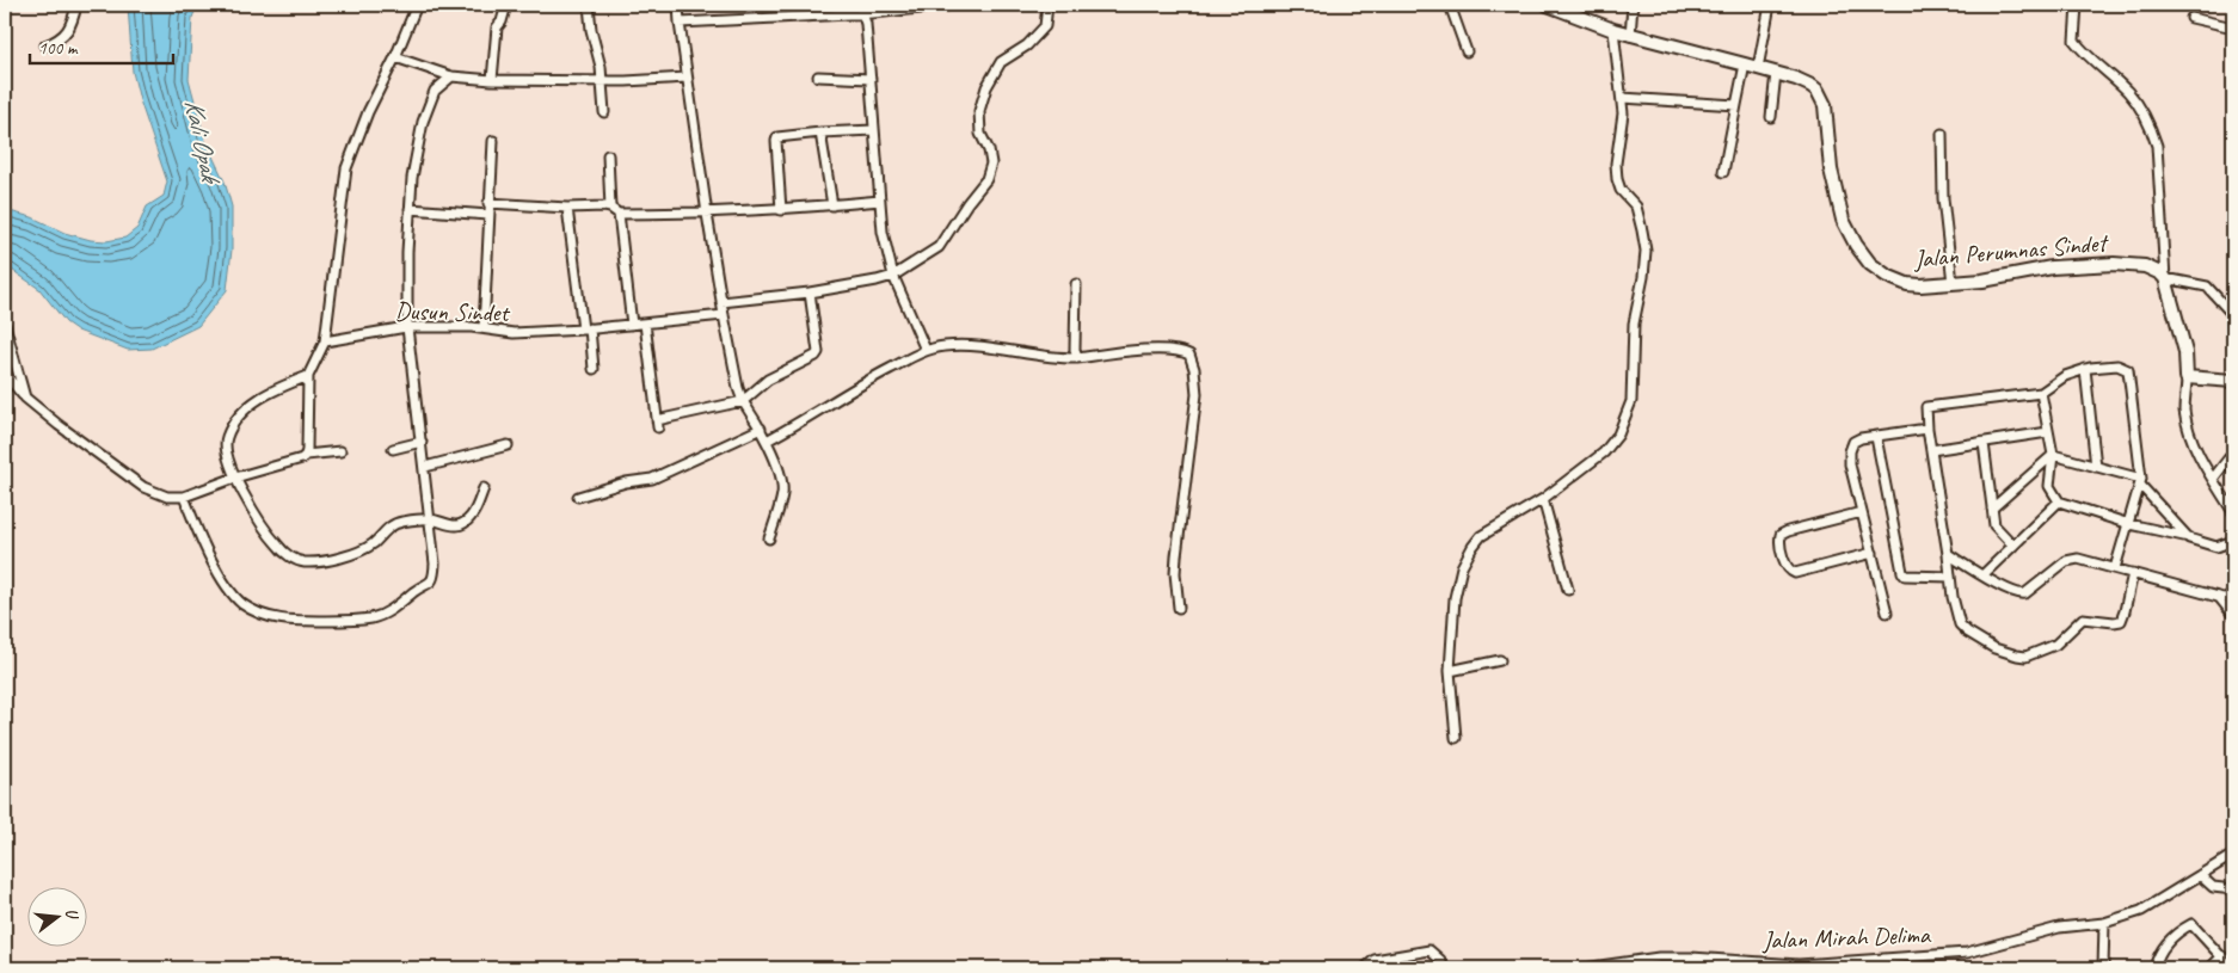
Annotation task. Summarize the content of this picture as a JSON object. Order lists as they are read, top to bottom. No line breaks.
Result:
{"streets":{"street":["Jalan Perumnas Sindet","Dusun Sindet","Jalan Mirah Delima"]},"water":["Kali Opak"],"scale_bar":"100 m","north":"right"}
